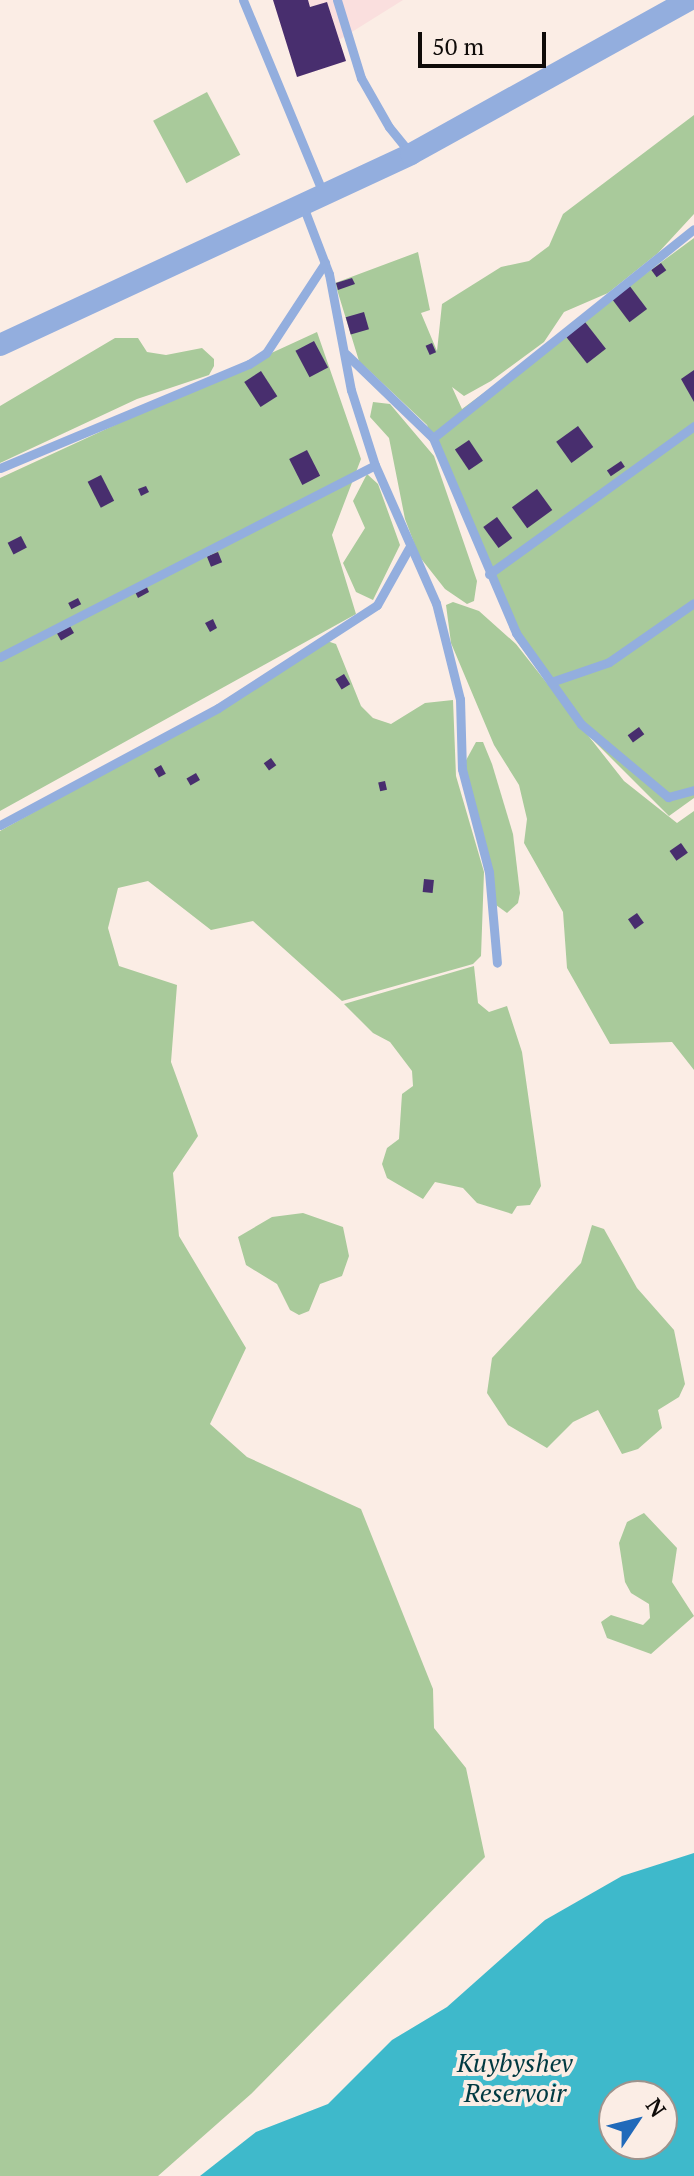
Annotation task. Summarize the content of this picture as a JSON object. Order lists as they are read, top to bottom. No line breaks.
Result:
{"water":["Kuybyshev Reservoir"],"scale_bar":"50 m","north":"top right"}
